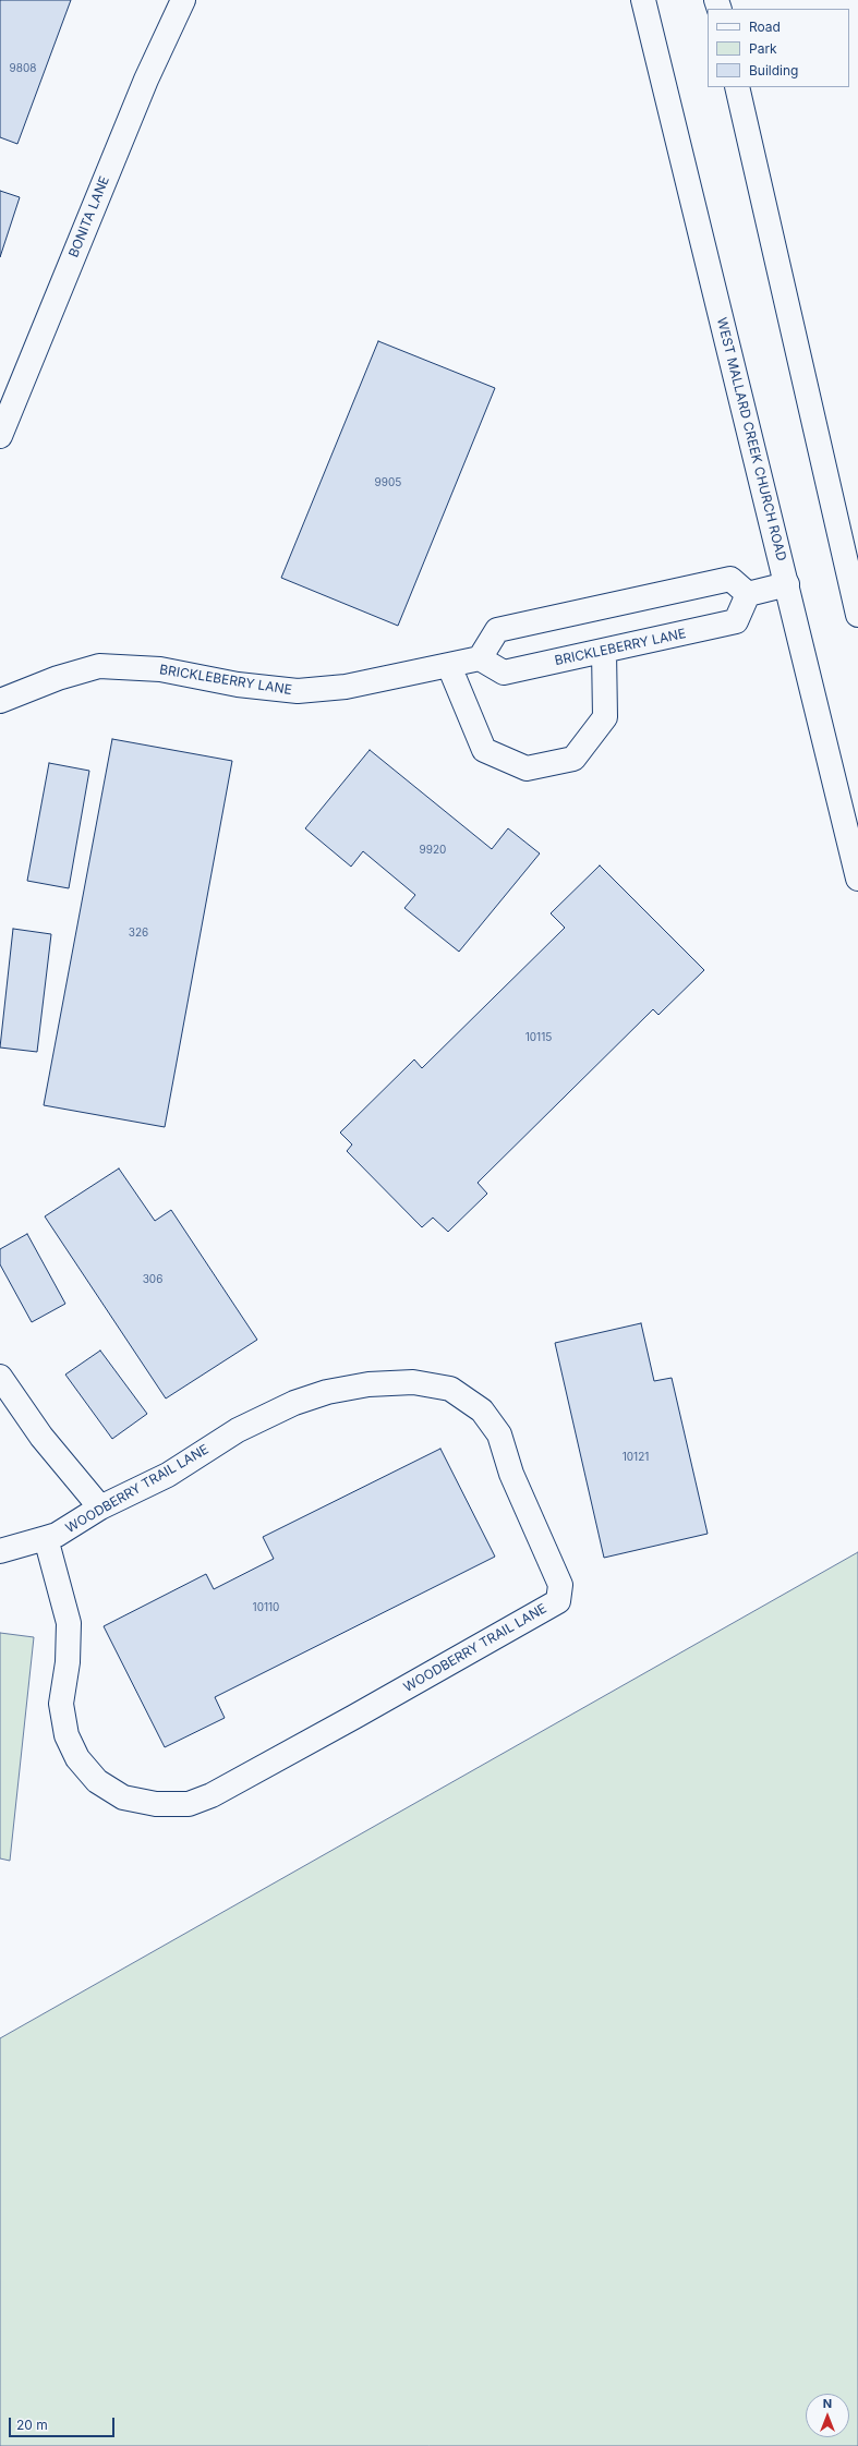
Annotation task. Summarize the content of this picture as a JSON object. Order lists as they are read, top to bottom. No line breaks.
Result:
{"streets":{"street":["BONITA LANE","WEST MALLARD CREEK CHURCH ROAD","BRICKLEBERRY LANE","WOODBERRY TRAIL LANE"]},"house_numbers":["9808","9905","9920","326","10115","306","10121","10110"],"legend":["Road","Park","Building"],"scale_bar":"20 m","north":"top"}
